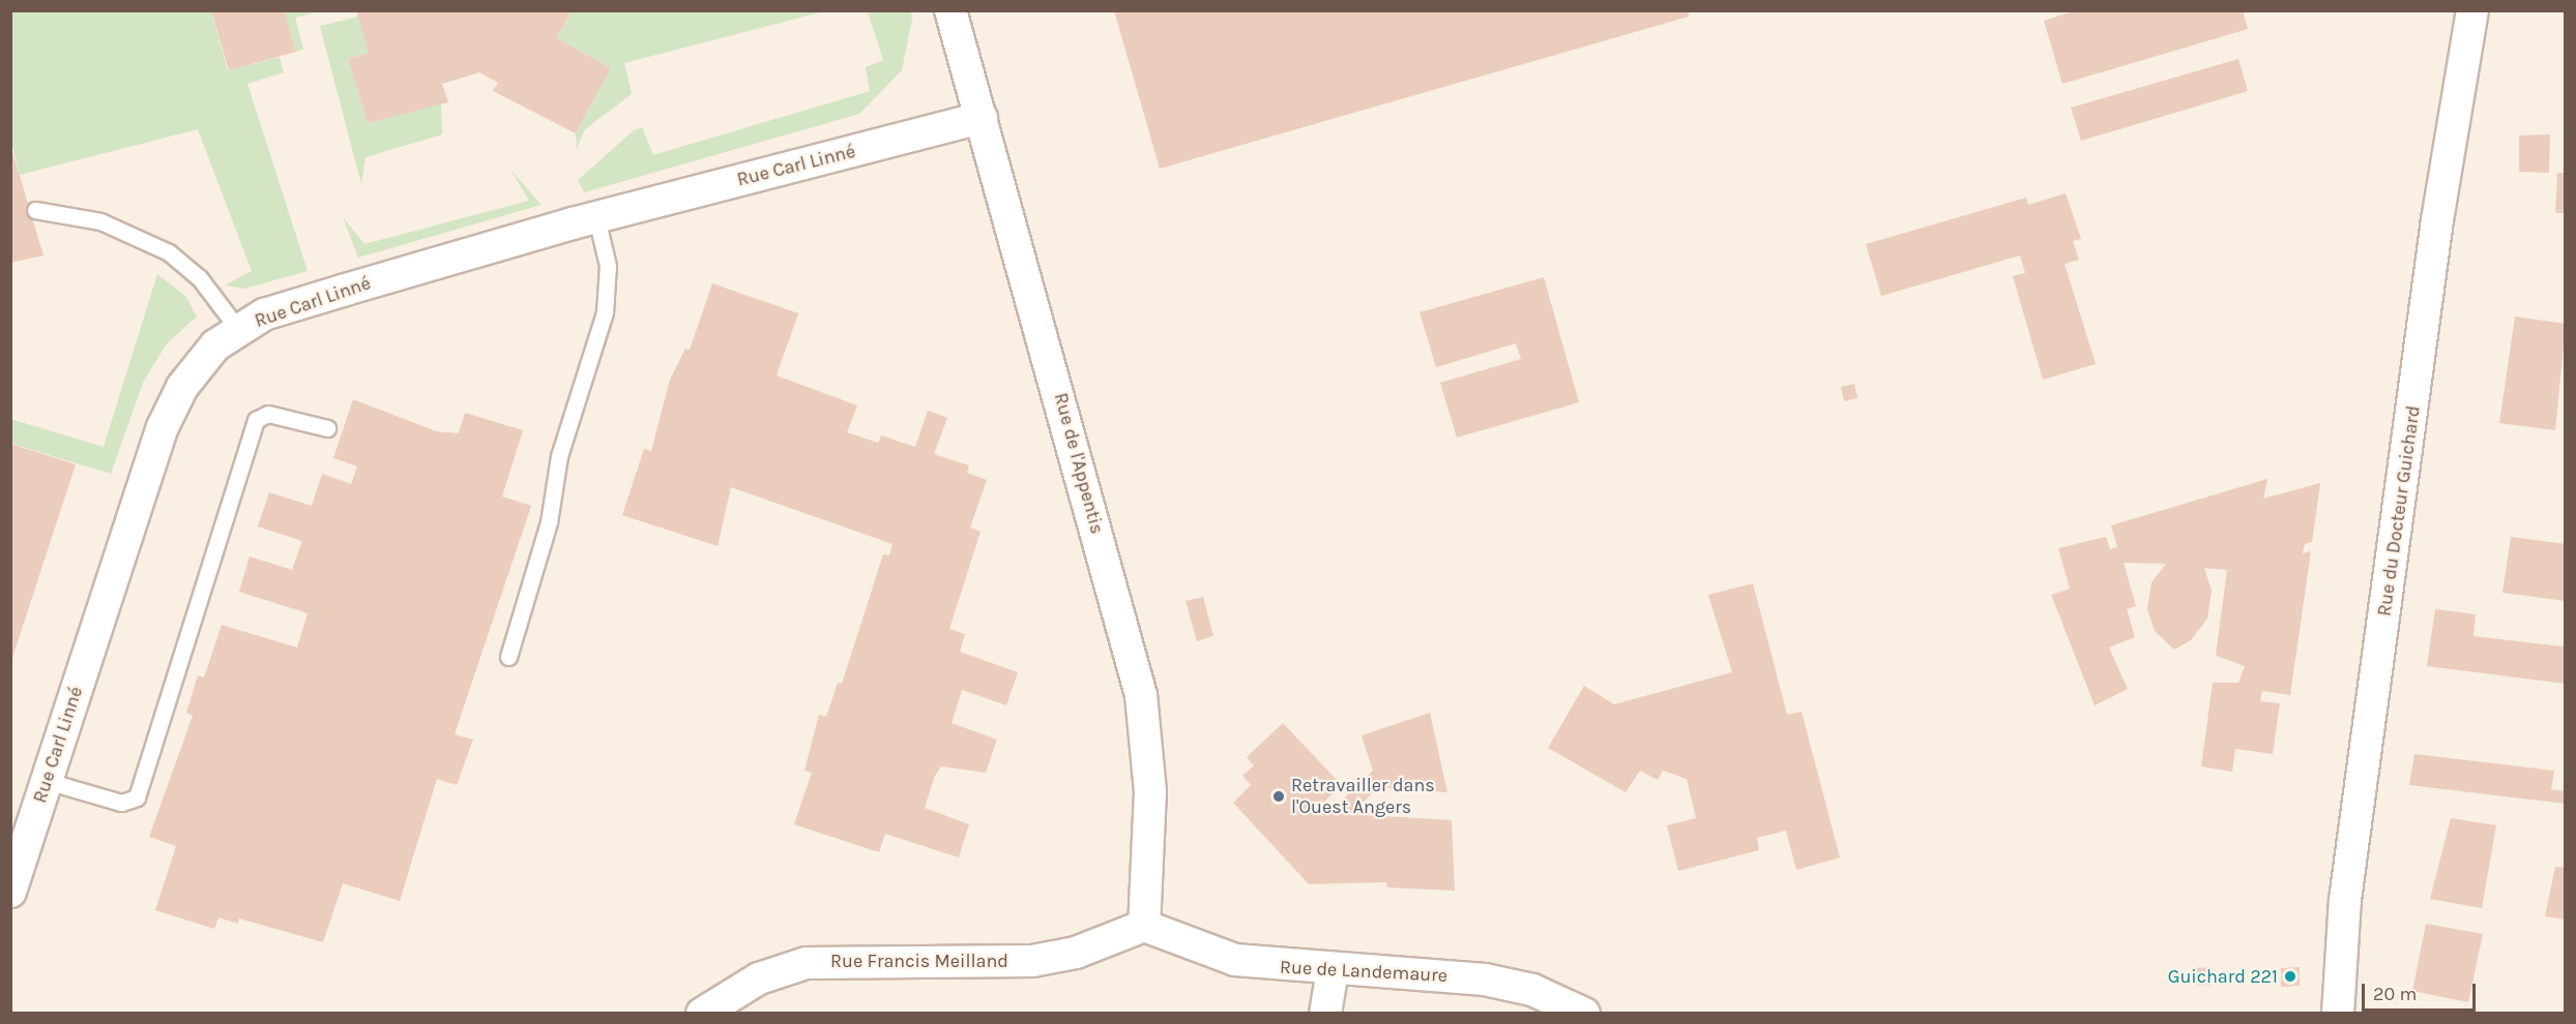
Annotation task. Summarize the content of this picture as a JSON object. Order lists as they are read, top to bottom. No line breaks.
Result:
{"streets":{"street":["Rue Carl Linné","Rue de l'Appentis","Rue du Docteur Guichard","Rue Francis Meilland","Rue de Landemaure"]},"crossings":[["Rue Carl Linné","Rue de l'Appentis"],["Rue de l'Appentis","Rue Francis Meilland"],["Rue de l'Appentis","Rue de Landemaure"],["Rue Francis Meilland","Rue de Landemaure"]],"places":["Retravailler dans l'Ouest Angers","Guichard 221"],"scale_bar":"20 m"}
